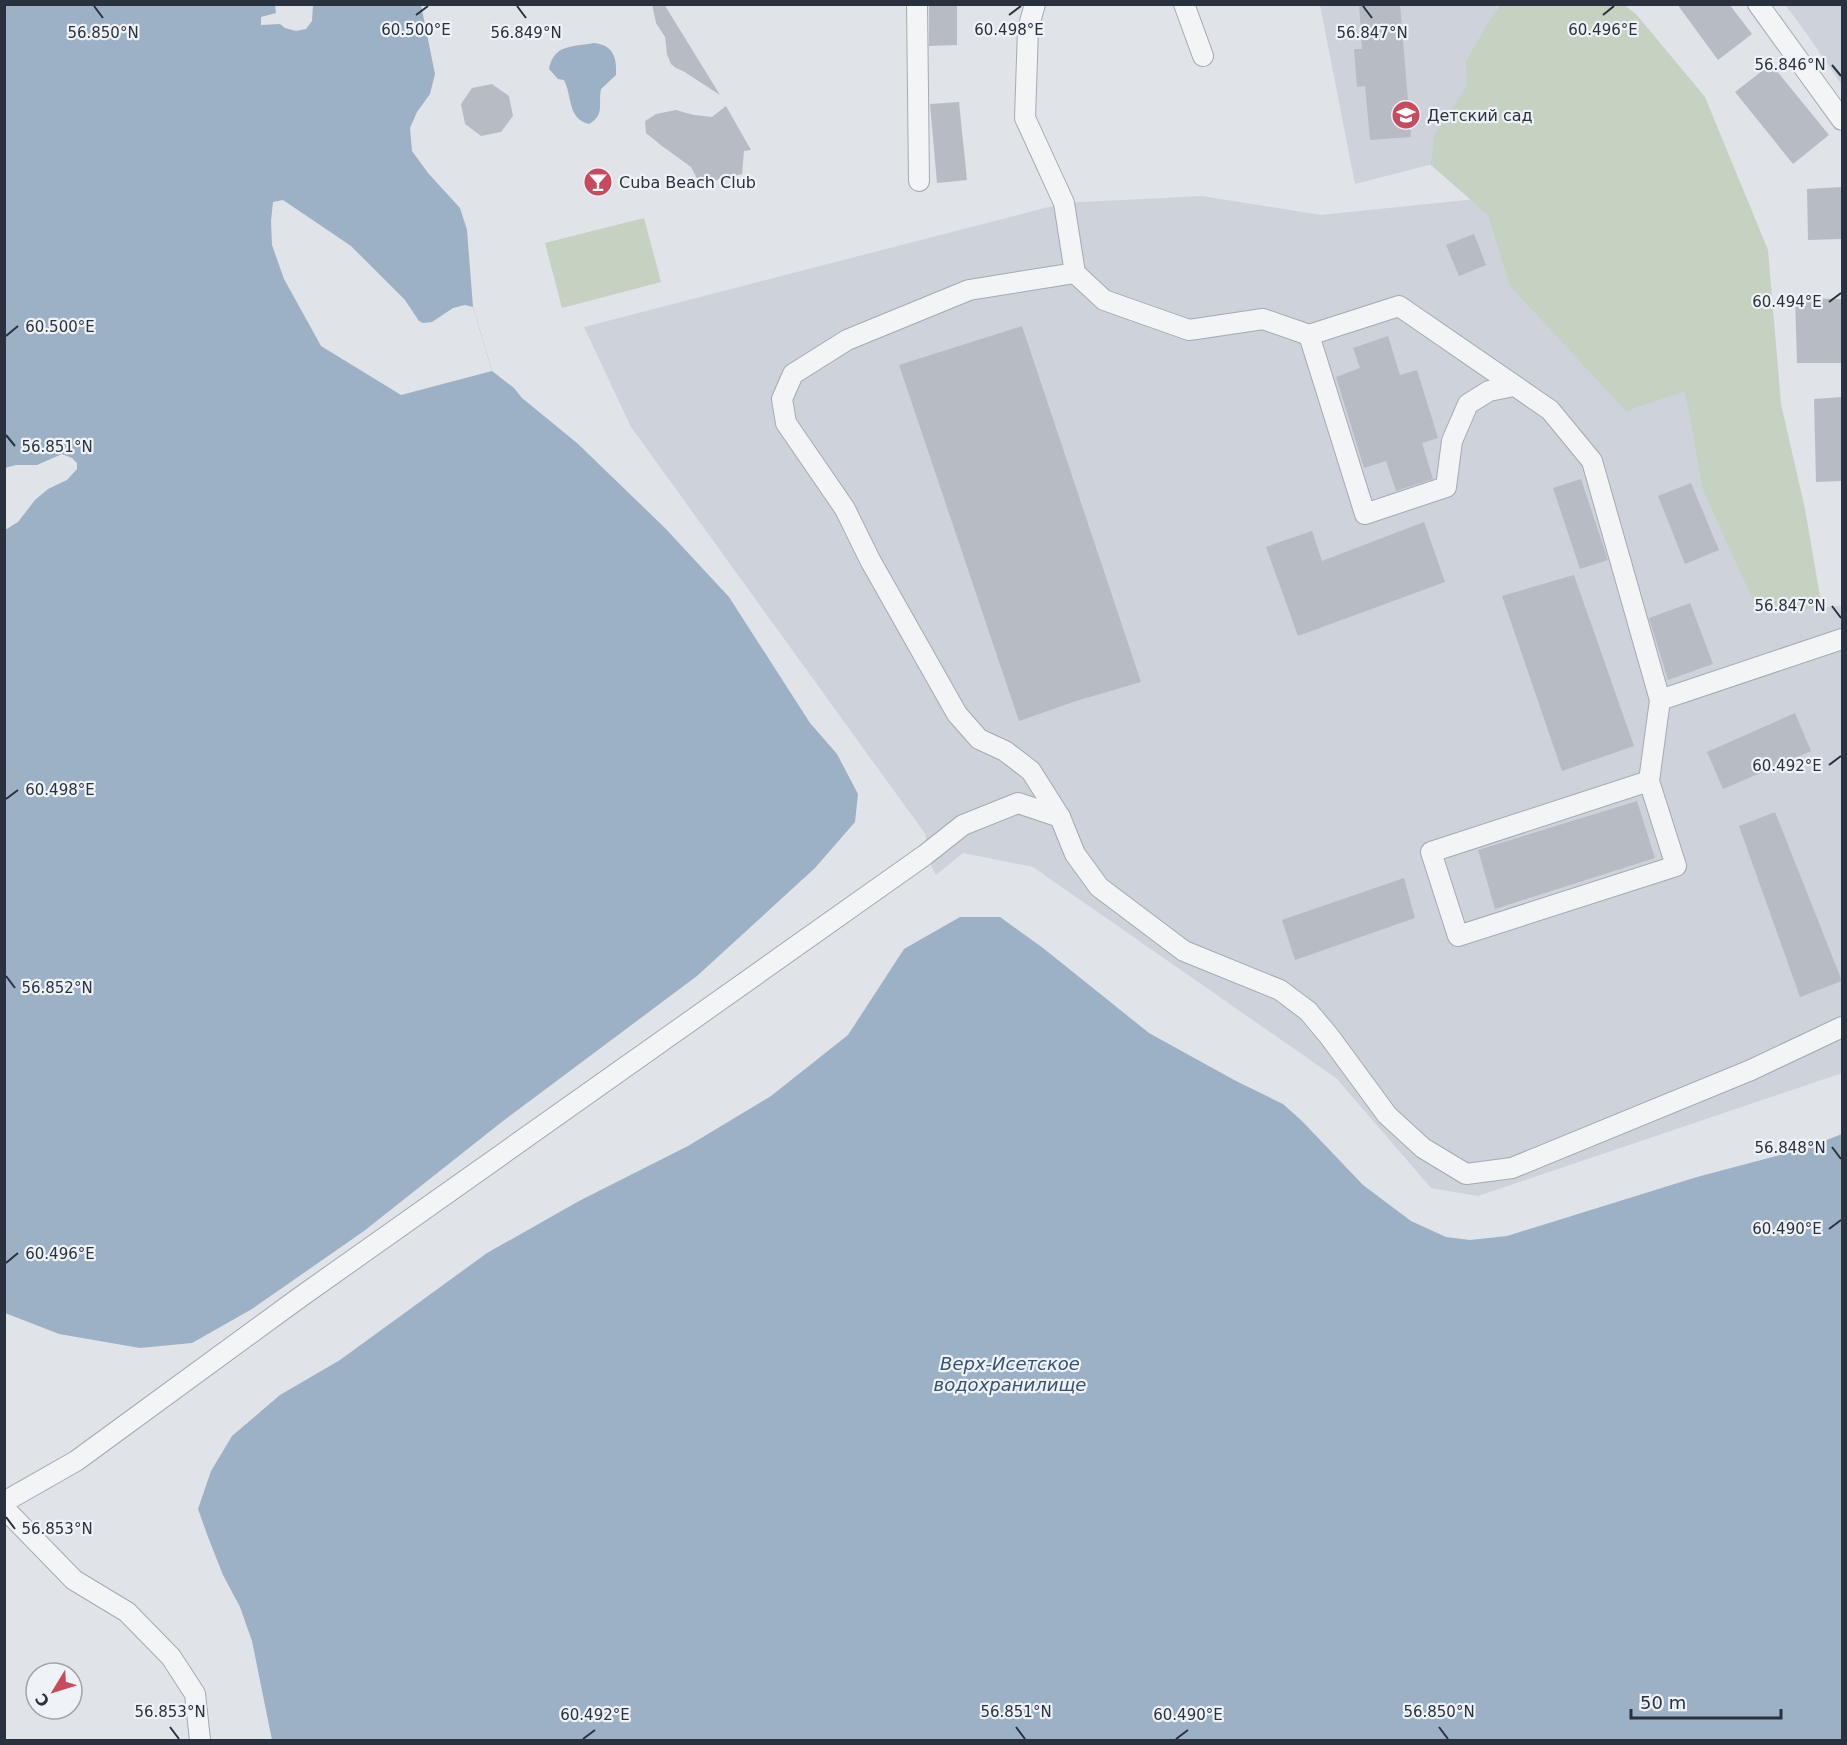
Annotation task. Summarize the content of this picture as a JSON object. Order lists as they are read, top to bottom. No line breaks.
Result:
{"water":["Верх-Исетское водохранилище"],"places":{"school or university":["Детский сад"],"bar":["Cuba Beach Club"]},"scale_bar":"50 m","north":"bottom left","coordinates":["60.500°E","60.498°E","60.496°E","56.850°N","56.849°N","56.847°N","56.846°N","60.494°E","56.851°N","60.492°E","56.852°N","56.848°N","60.490°E","56.853°N"]}
